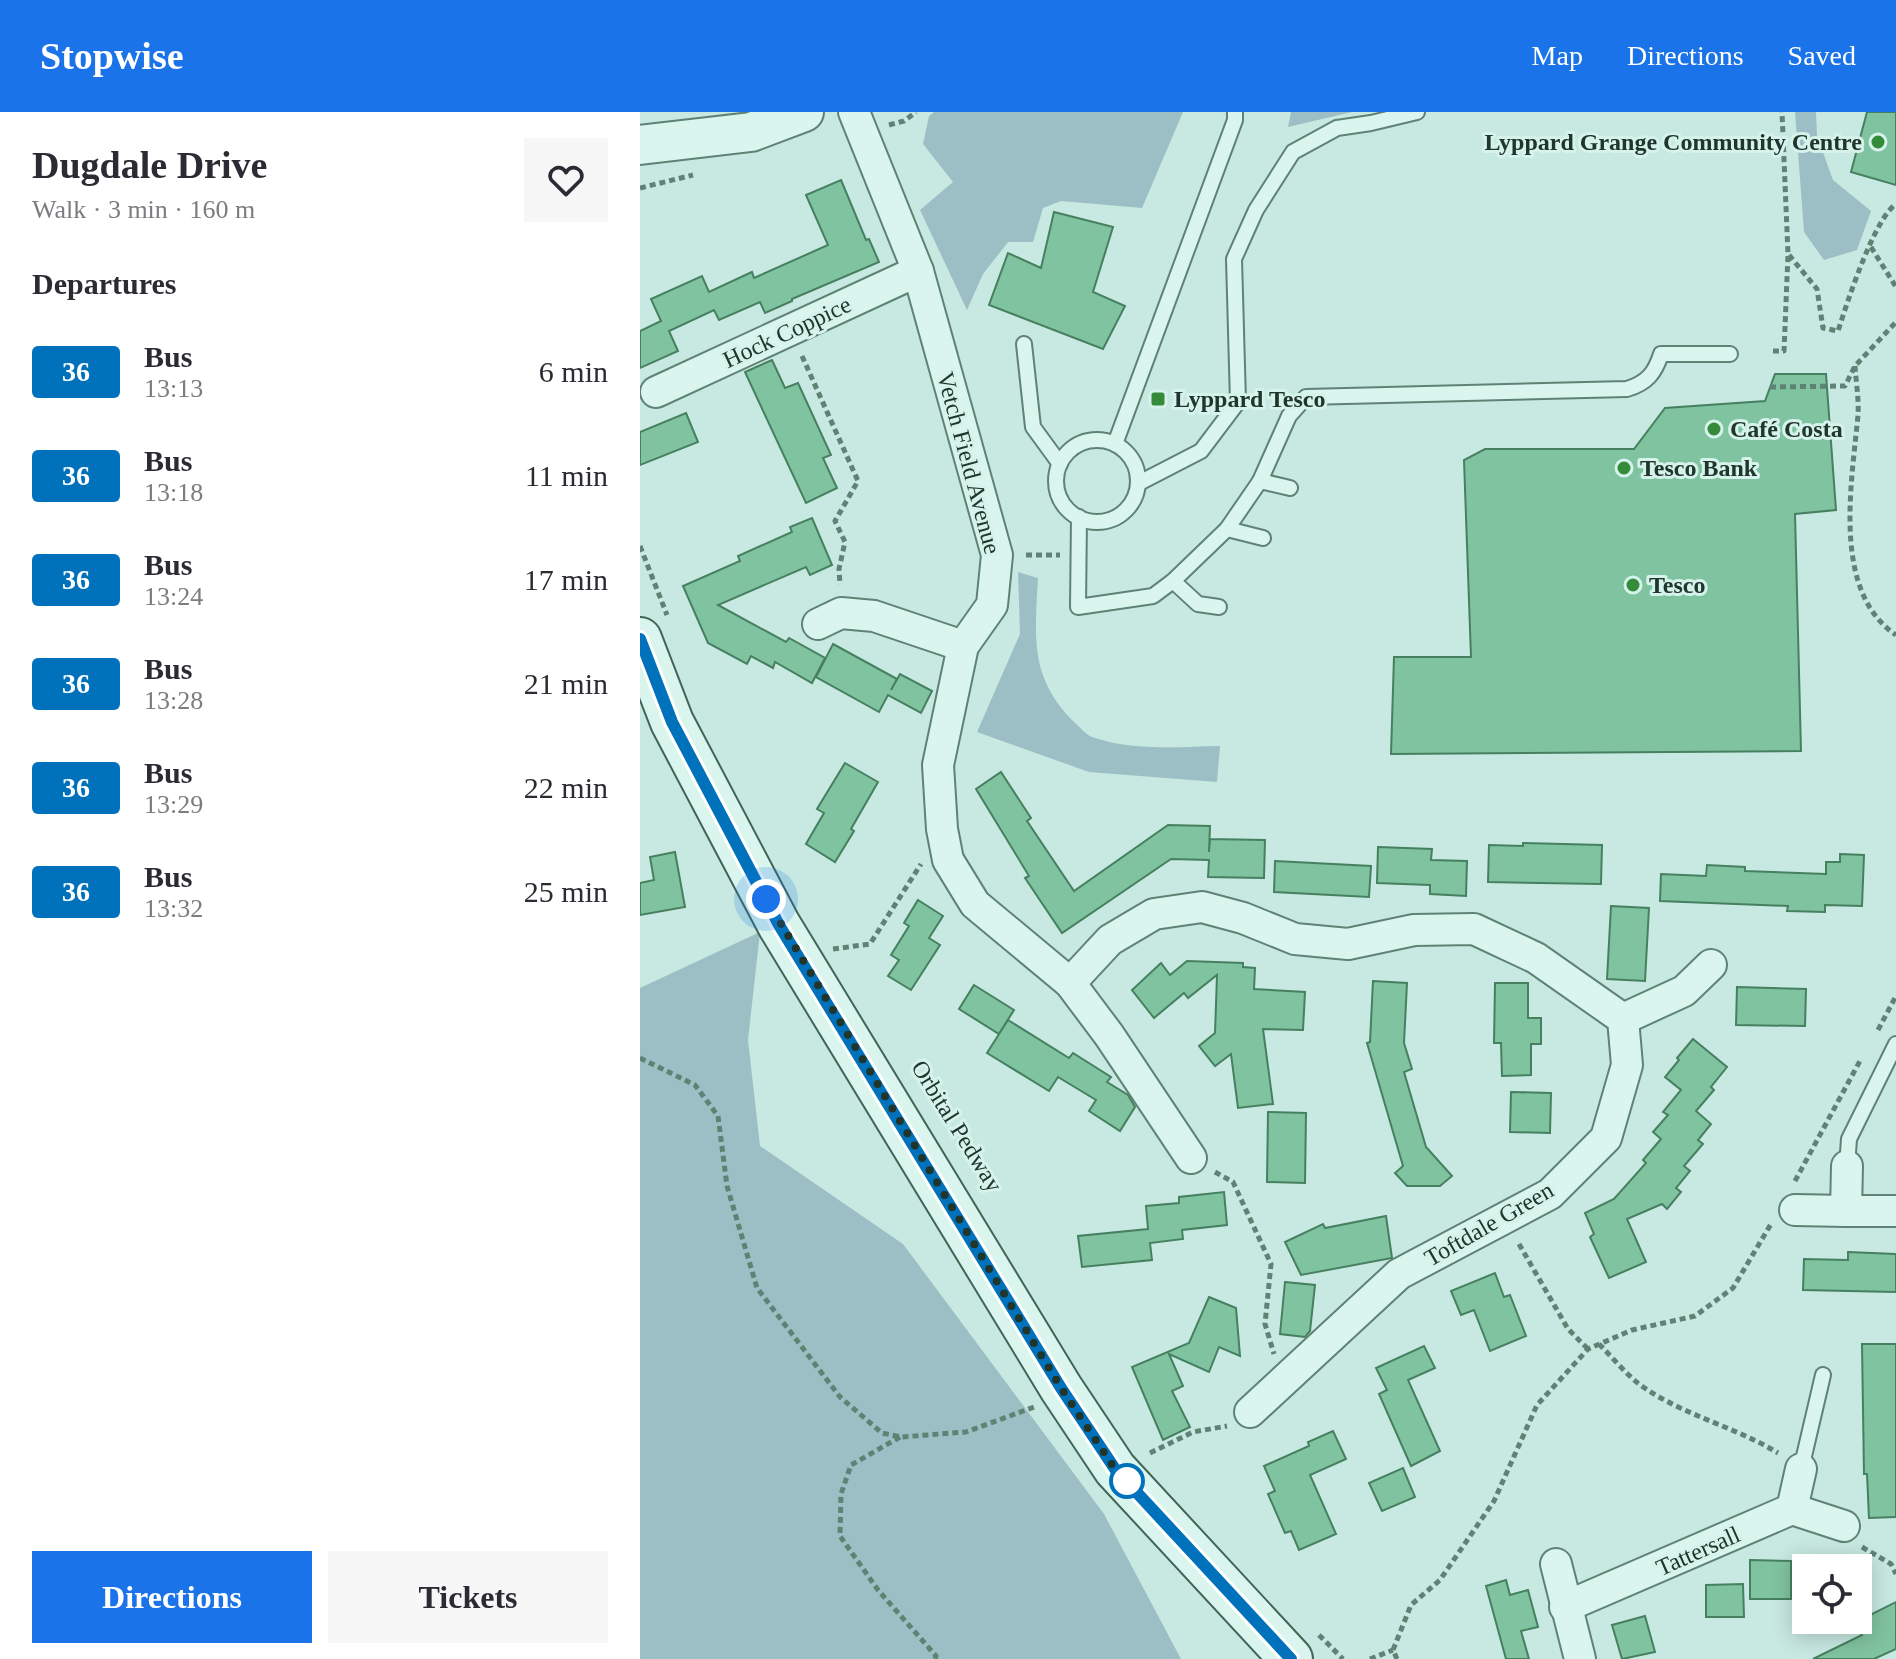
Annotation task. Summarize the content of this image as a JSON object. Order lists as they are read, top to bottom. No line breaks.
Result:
{"streets":{"street":["Hock Coppice","Vetch Field Avenue","Toftdale Green","Tattersall"]},"crossings":[["Hock Coppice","Vetch Field Avenue"]],"places":{"other":["Lyppard Grange Community Centre","Café Costa","Tesco Bank","Tesco"],"transit":["Lyppard Tesco"]},"lines":["bus line 36"],"page":{"header":"Stopwise","nav":["Map","Directions","Saved"],"heading":[["Dugdale Drive","Walk · 3 min · 160 m"],"Departures"],"list":[{"mark":"36","name":"Bus","note":"13:13","value":"6 min"},{"mark":"36","name":"Bus","note":"13:18","value":"11 min"},{"mark":"36","name":"Bus","note":"13:24","value":"17 min"},{"mark":"36","name":"Bus","note":"13:28","value":"21 min"},{"mark":"36","name":"Bus","note":"13:29","value":"22 min"},{"mark":"36","name":"Bus","note":"13:32","value":"25 min"}],"buttons":["Directions","Tickets"]}}
